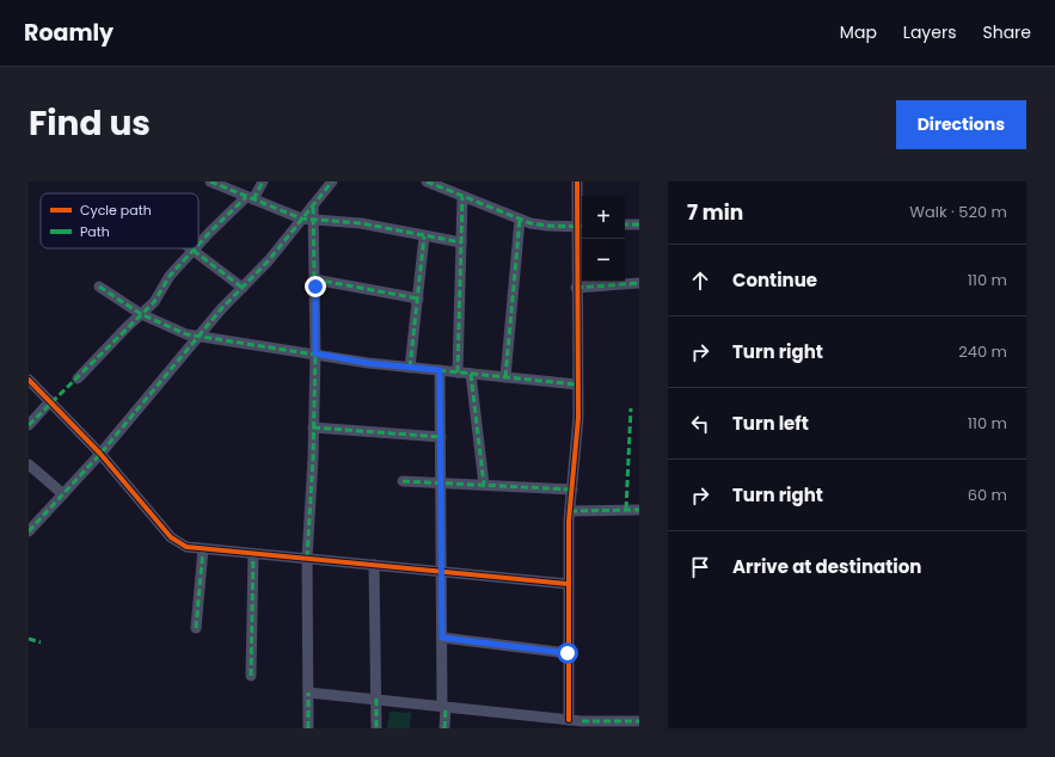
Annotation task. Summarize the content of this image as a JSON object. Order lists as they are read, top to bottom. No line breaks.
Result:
{"legend":["Cycle path","Path"],"page":{"header":"Roamly","nav":["Map","Layers","Share"],"title":"Find us","buttons":"Directions","heading":["7 min","Walk · 520 m"],"map_buttons":["+","−"],"list":[["Continue","110 m"],["Turn right","240 m"],["Turn left","110 m"],["Turn right","60 m"],"Arrive at destination"]}}
